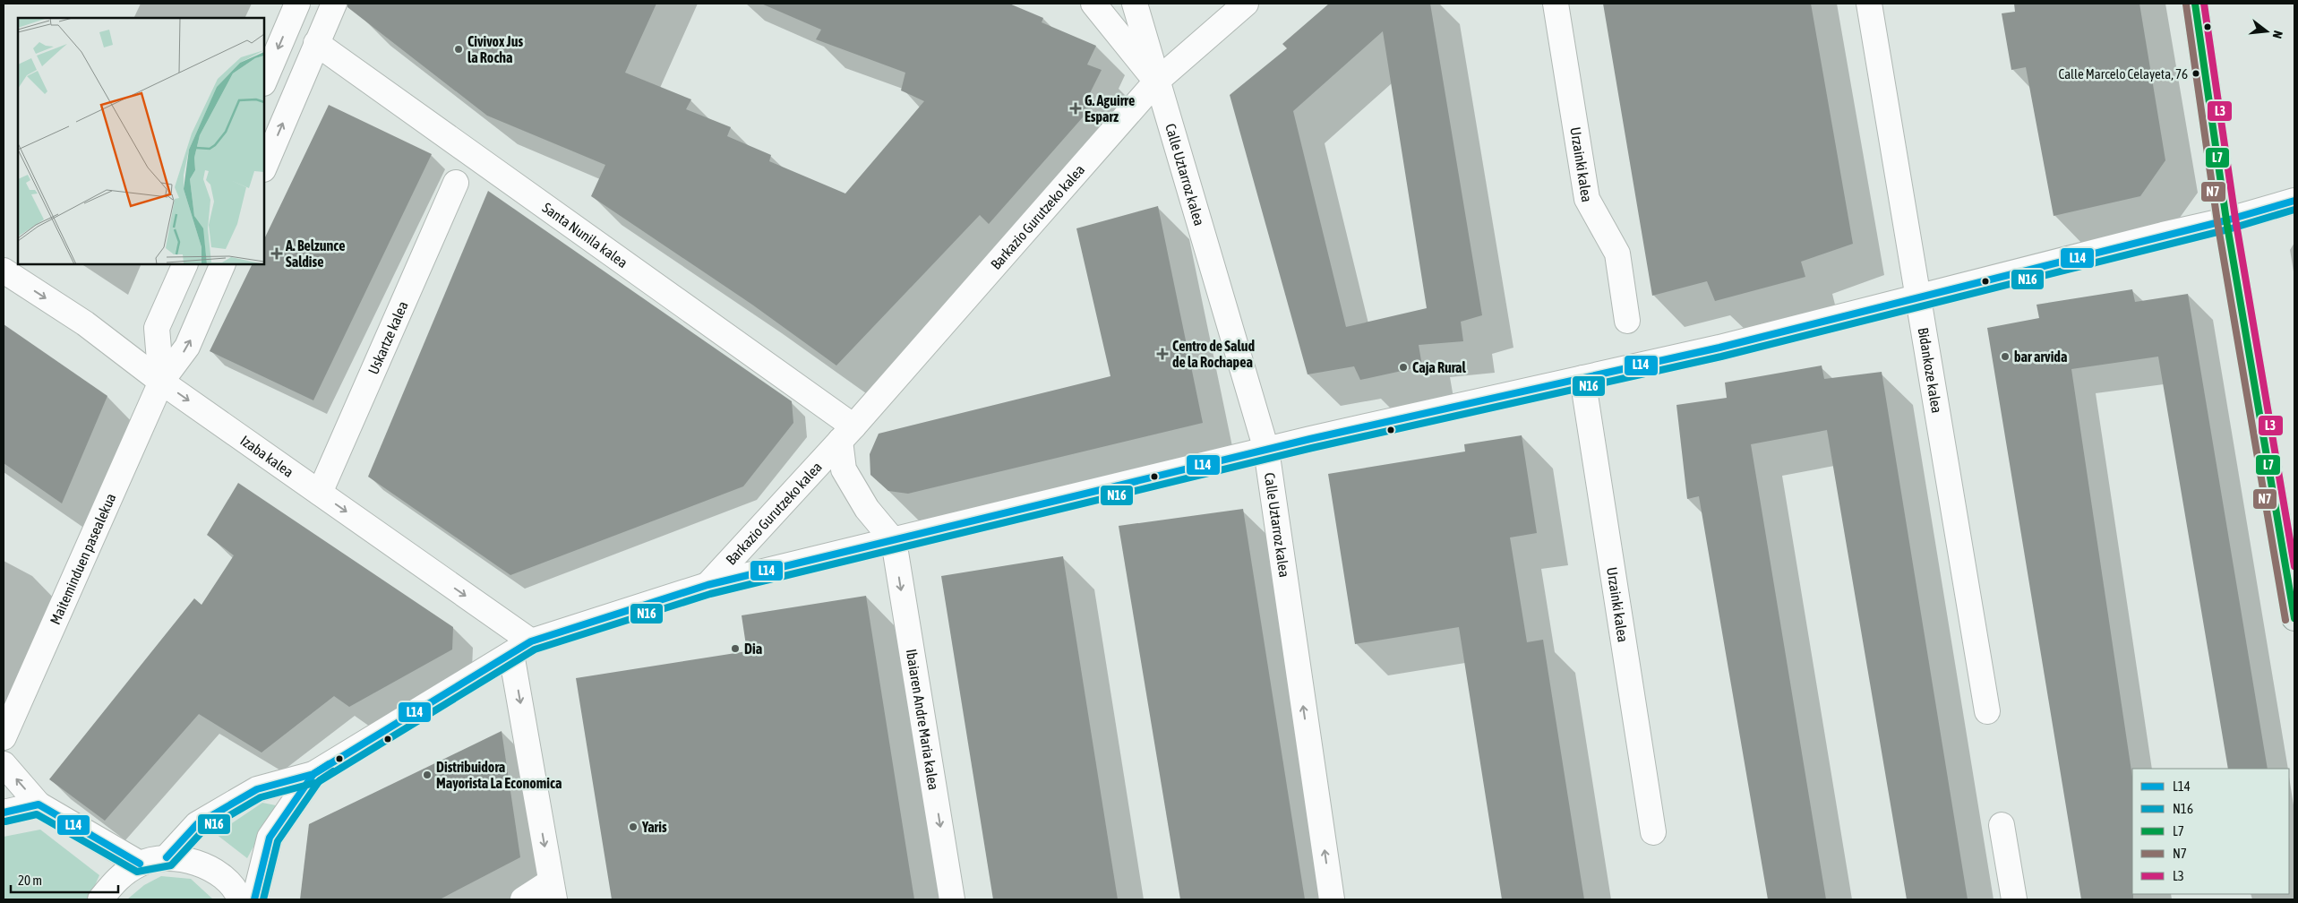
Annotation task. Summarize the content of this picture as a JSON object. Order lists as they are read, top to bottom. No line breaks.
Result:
{"streets":{"street":["Urzainki kalea","Calle Uztarroz kalea","Barkazio Gurutzeko kalea","Santa Nunila kalea","Uskartze kalea","Bidankoze kalea","Izaba kalea","Maiteminduen pasealekua","Ibaiaren Andre Maria kalea"]},"crossings":[["Calle Uztarroz kalea","Barkazio Gurutzeko kalea"],["Barkazio Gurutzeko kalea","Santa Nunila kalea"],["Barkazio Gurutzeko kalea","Ibaiaren Andre Maria kalea"],["Uskartze kalea","Izaba kalea"],["Izaba kalea","Maiteminduen pasealekua"]],"one_way":["Calle Uztarroz kalea","Izaba kalea","Ibaiaren Andre Maria kalea"],"places":{"other":["Civivox Jus la Rocha","Calle Marcelo Celayeta, 76","bar arvida","Caja Rural","Dia","Distribuidora Mayorista La Economica","Yaris"],"health":["G. Aguirre Esparz","A. Belzunce Saldise","Centro de Salud de la Rochapea"]},"lines":["transit line L7","transit line L3","transit line N7","transit line L14","transit line N16"],"legend":["L14","N16","L7","N7","L3"],"scale_bar":"20 m","north":"right"}
